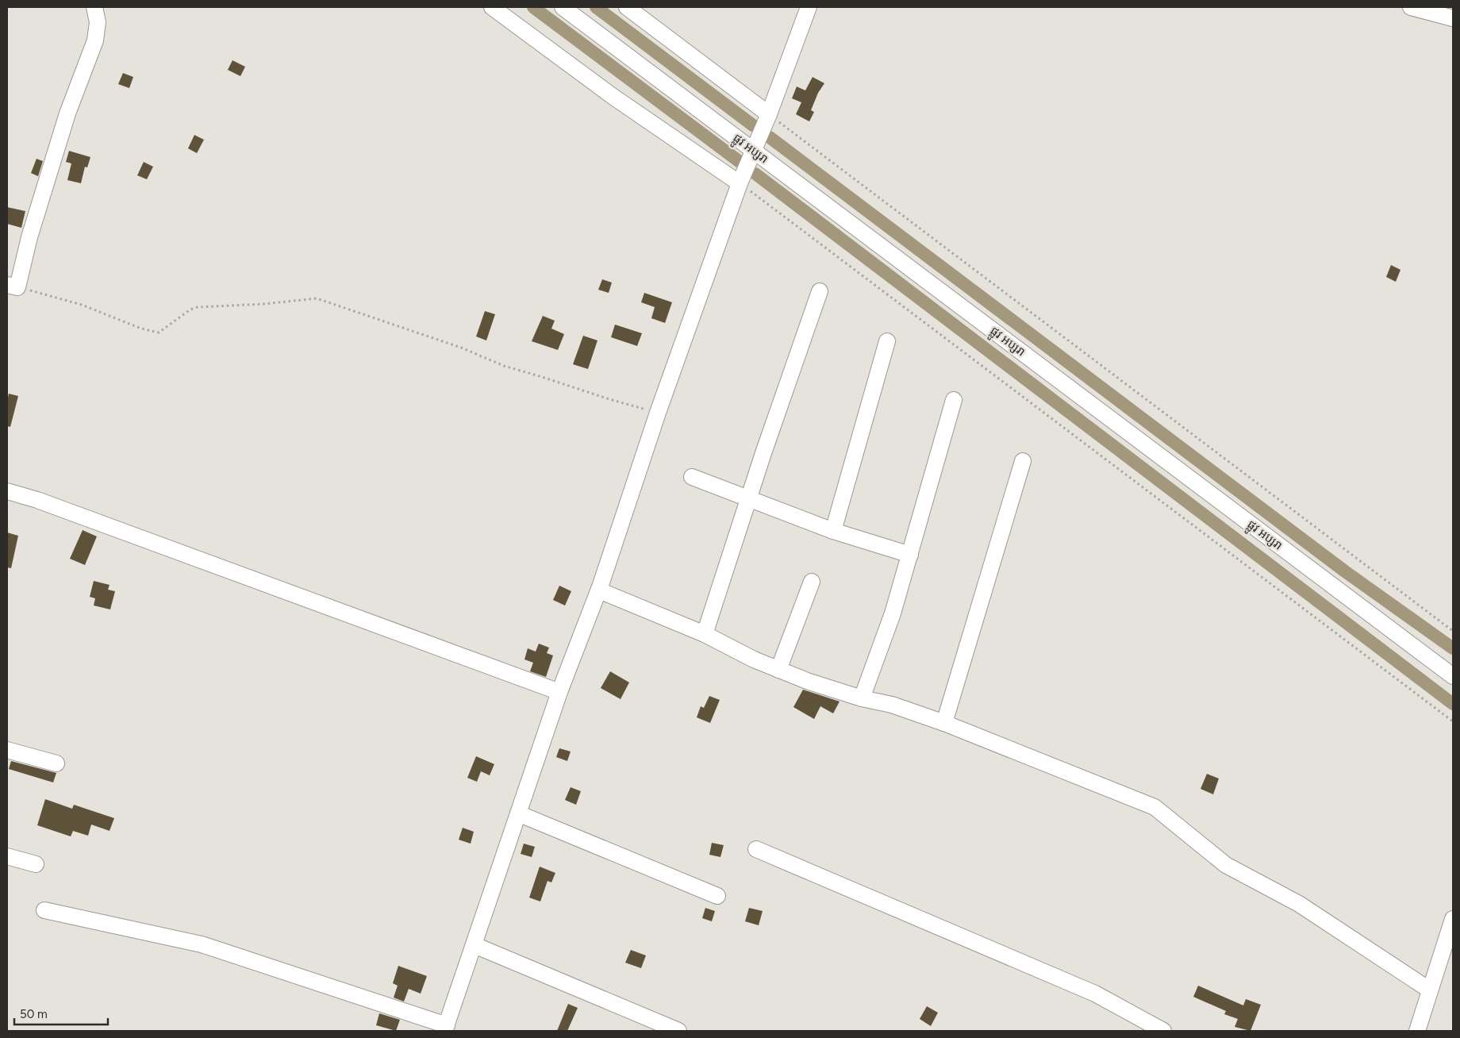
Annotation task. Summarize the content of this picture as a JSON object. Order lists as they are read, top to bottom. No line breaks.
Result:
{"streets":{"street":["ផ្លូវ អប្សរា"]},"scale_bar":"50 m"}
